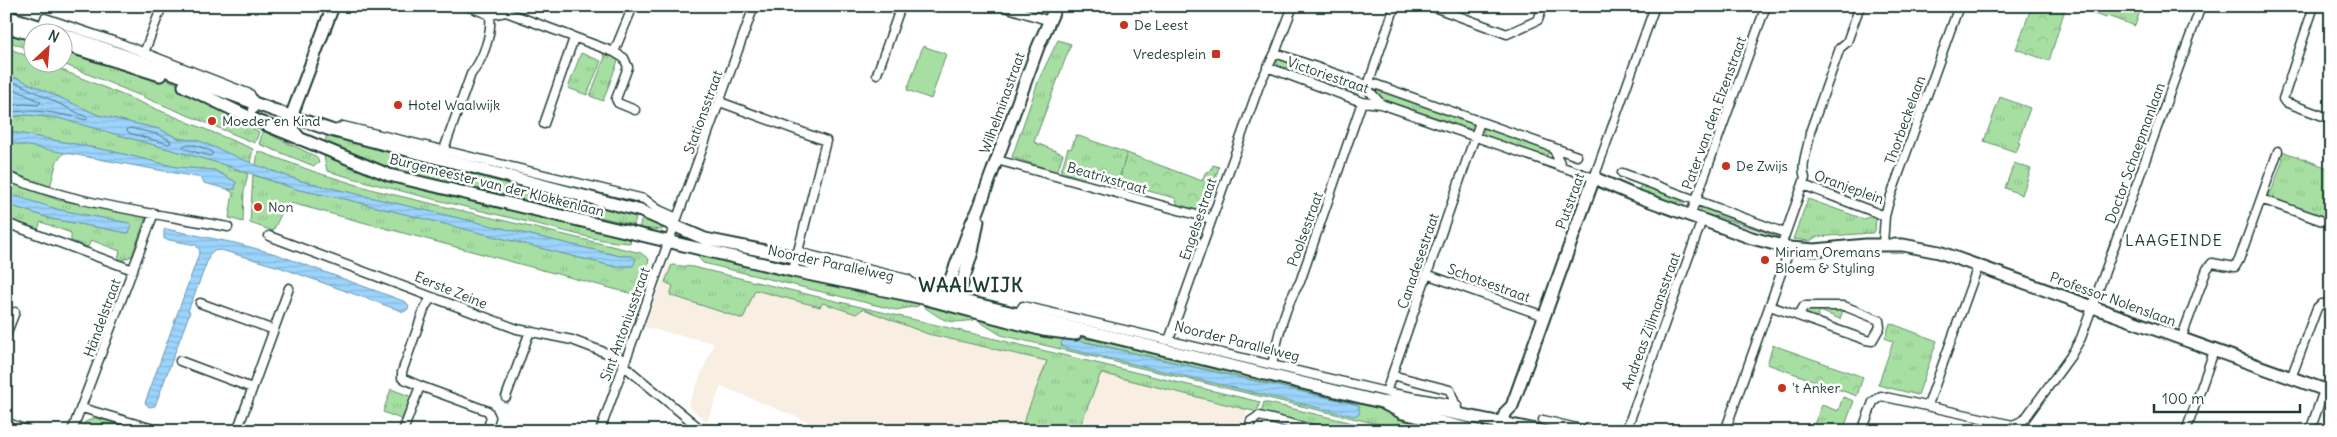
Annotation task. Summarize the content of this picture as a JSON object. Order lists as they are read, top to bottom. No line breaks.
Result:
{"streets":{"main road":["Wilhelminastraat","Burgemeester van der Klokkenlaan","Putstraat","Noorder Parallelweg","Professor Nolenslaan"],"street":["Victoriestraat","Stationsstraat","Pater van den Elzenstraat","Thorbeckelaan","Doctor Schaepmanlaan","Beatrixstraat","Oranjeplein","Engelsestraat","Poolsestraat","Canadesestraat","Schotsestraat","Eerste Zeine","Händelstraat","Andreas Zijlmansstraat","Sint Antoniusstraat"]},"crossings":[["Victoriestraat","Putstraat"],["Victoriestraat","Engelsestraat"],["Victoriestraat","Poolsestraat"],["Victoriestraat","Canadesestraat"],["Wilhelminastraat","Beatrixstraat"],["Wilhelminastraat","Noorder Parallelweg"],["Stationsstraat","Burgemeester van der Klokkenlaan"],["Stationsstraat","Noorder Parallelweg"],["Stationsstraat","Sint Antoniusstraat"],["Pater van den Elzenstraat","Andreas Zijlmansstraat"],["Thorbeckelaan","Oranjeplein"],["Thorbeckelaan","Professor Nolenslaan"],["Doctor Schaepmanlaan","Professor Nolenslaan"],["Beatrixstraat","Engelsestraat"],["Burgemeester van der Klokkenlaan","Noorder Parallelweg"],["Burgemeester van der Klokkenlaan","Sint Antoniusstraat"],["Putstraat","Noorder Parallelweg"],["Putstraat","Schotsestraat"],["Engelsestraat","Noorder Parallelweg"],["Poolsestraat","Noorder Parallelweg"],["Canadesestraat","Noorder Parallelweg"],["Canadesestraat","Schotsestraat"],["Noorder Parallelweg","Sint Antoniusstraat"],["Eerste Zeine","Sint Antoniusstraat"]],"districts":["LAAGEINDE","WAALWIJK"],"places":{"other":["De Leest","Hotel Waalwijk","Moeder en Kind","De Zwijs","Non","Miriam Oremans Bloem & Styling","'t Anker"],"transit":["Vredesplein"]},"scale_bar":"100 m","north":"top right"}
